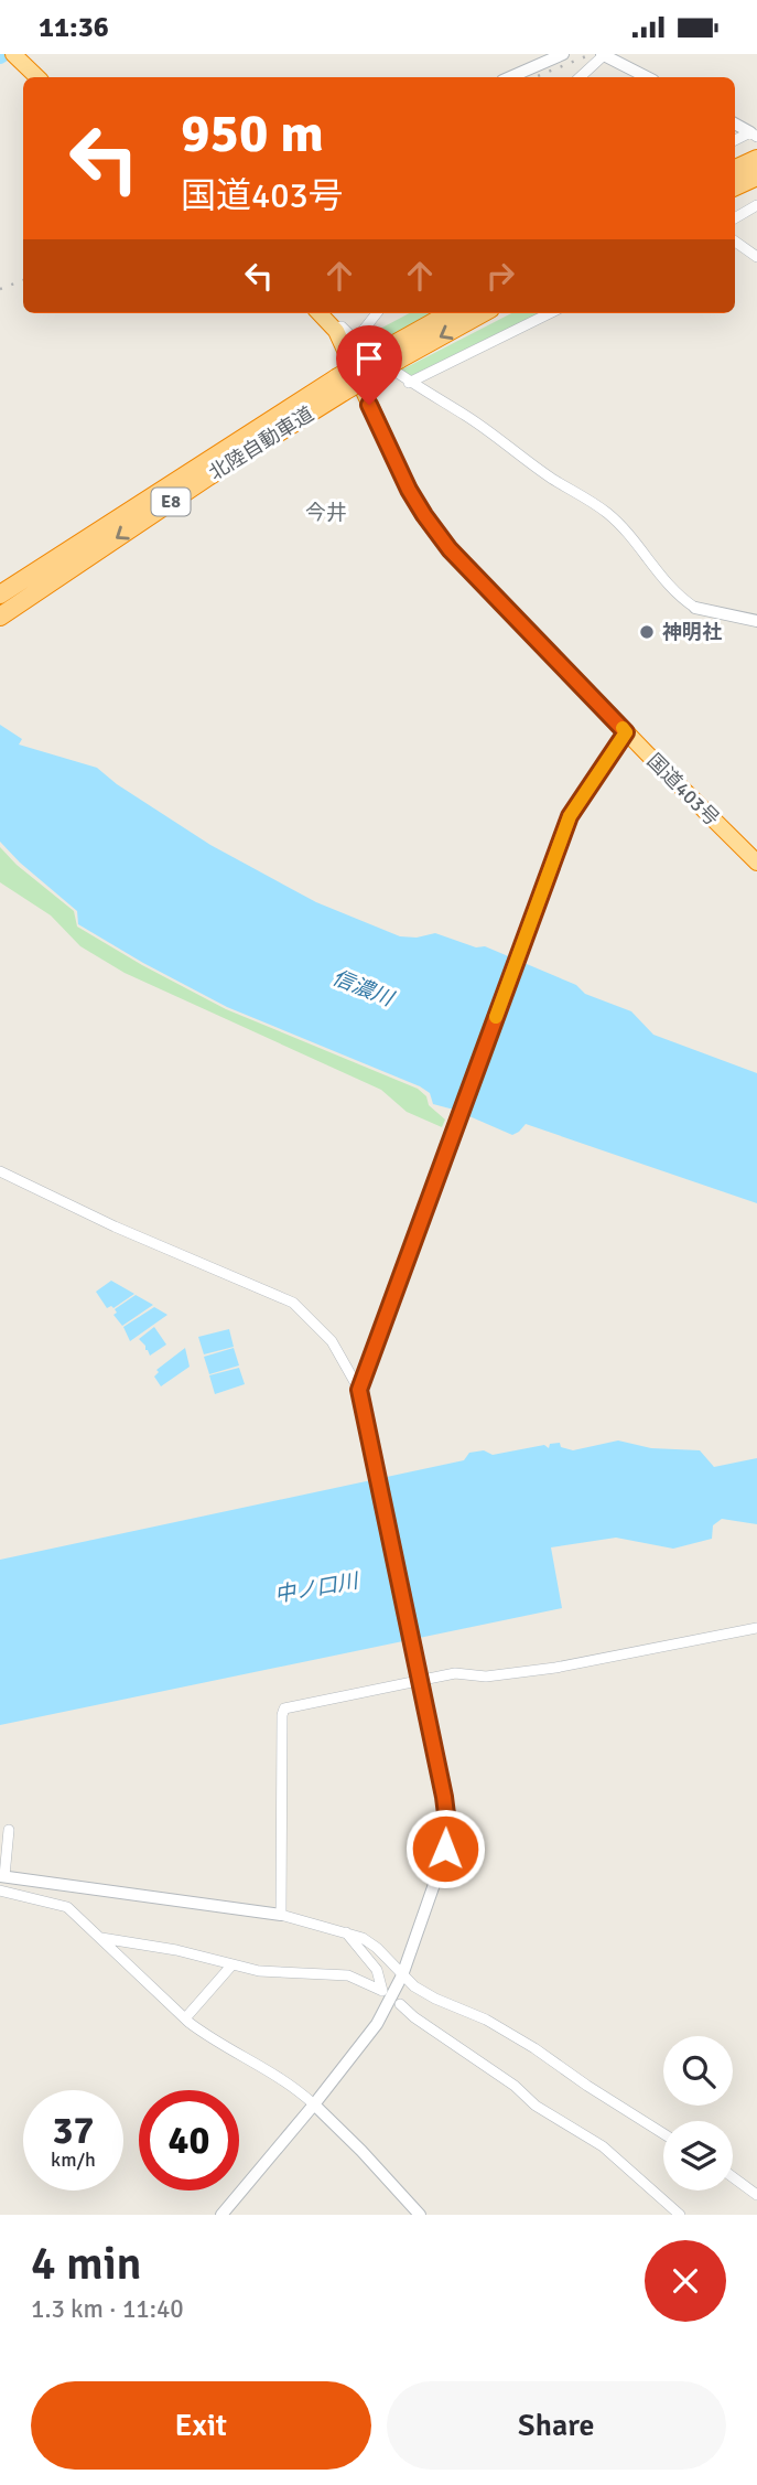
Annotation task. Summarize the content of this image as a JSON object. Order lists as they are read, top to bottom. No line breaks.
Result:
{"streets":{"highway":["北陸自動車道","E8","国道403号"]},"districts":["今井"],"water":["信濃川","中ノ口川"],"places":["神明社"],"page":{"status":"11:36","turn":["950 m","国道403号"],"speed":"37 km/h","limit":"40","heading":["4 min","1.3 km · 11:40"],"buttons":["Exit","Share"]}}
